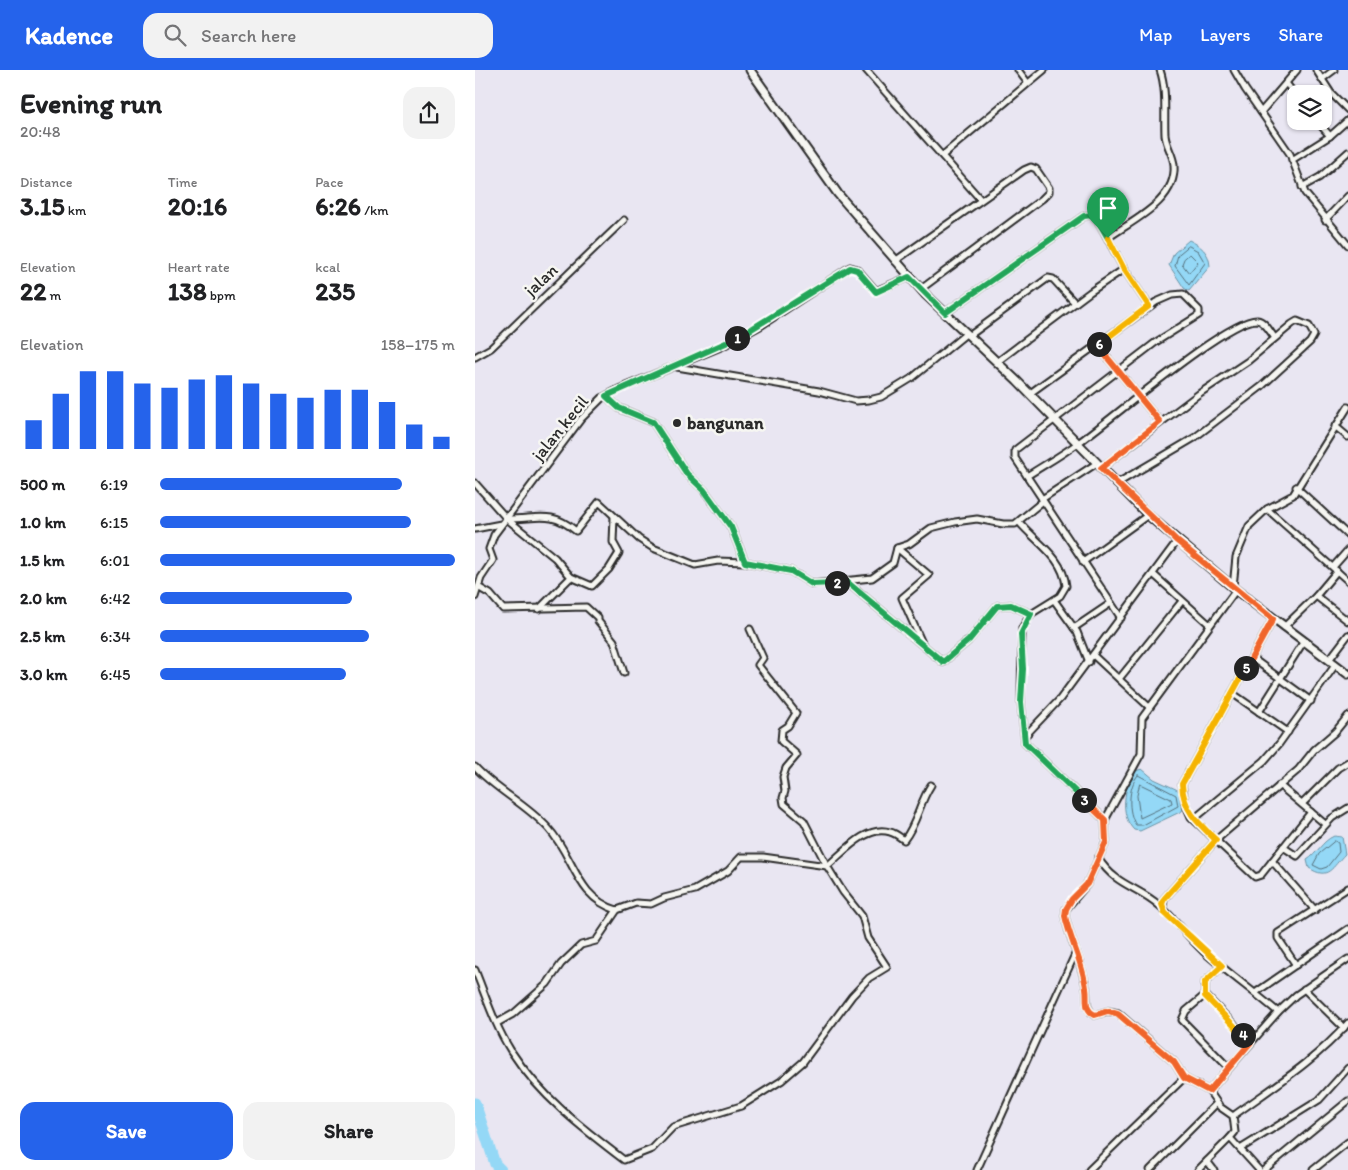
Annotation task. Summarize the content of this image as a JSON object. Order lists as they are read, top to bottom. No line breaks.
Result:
{"streets":{"street":["jalan","jalan kecil"]},"places":["bangunan"],"page":{"header":"Kadence","search":"Search here","nav":["Map","Layers","Share"],"heading":["Evening run","20:48"],"stats":[["Distance","3.15 km"],["Time","20:16"],["Pace","6:26 /km"],["Elevation","22 m"],["Heart rate","138 bpm"],["kcal","235"]],"chart":["Elevation","158–175 m"],"pins":["1","6","2","5","3","4"],"list":[{"name":"500 m","note":"6:19"},{"name":"1.0 km","note":"6:15"},{"name":"1.5 km","note":"6:01"},{"name":"2.0 km","note":"6:42"},{"name":"2.5 km","note":"6:34"},{"name":"3.0 km","note":"6:45"}],"buttons":["Save","Share"]}}
